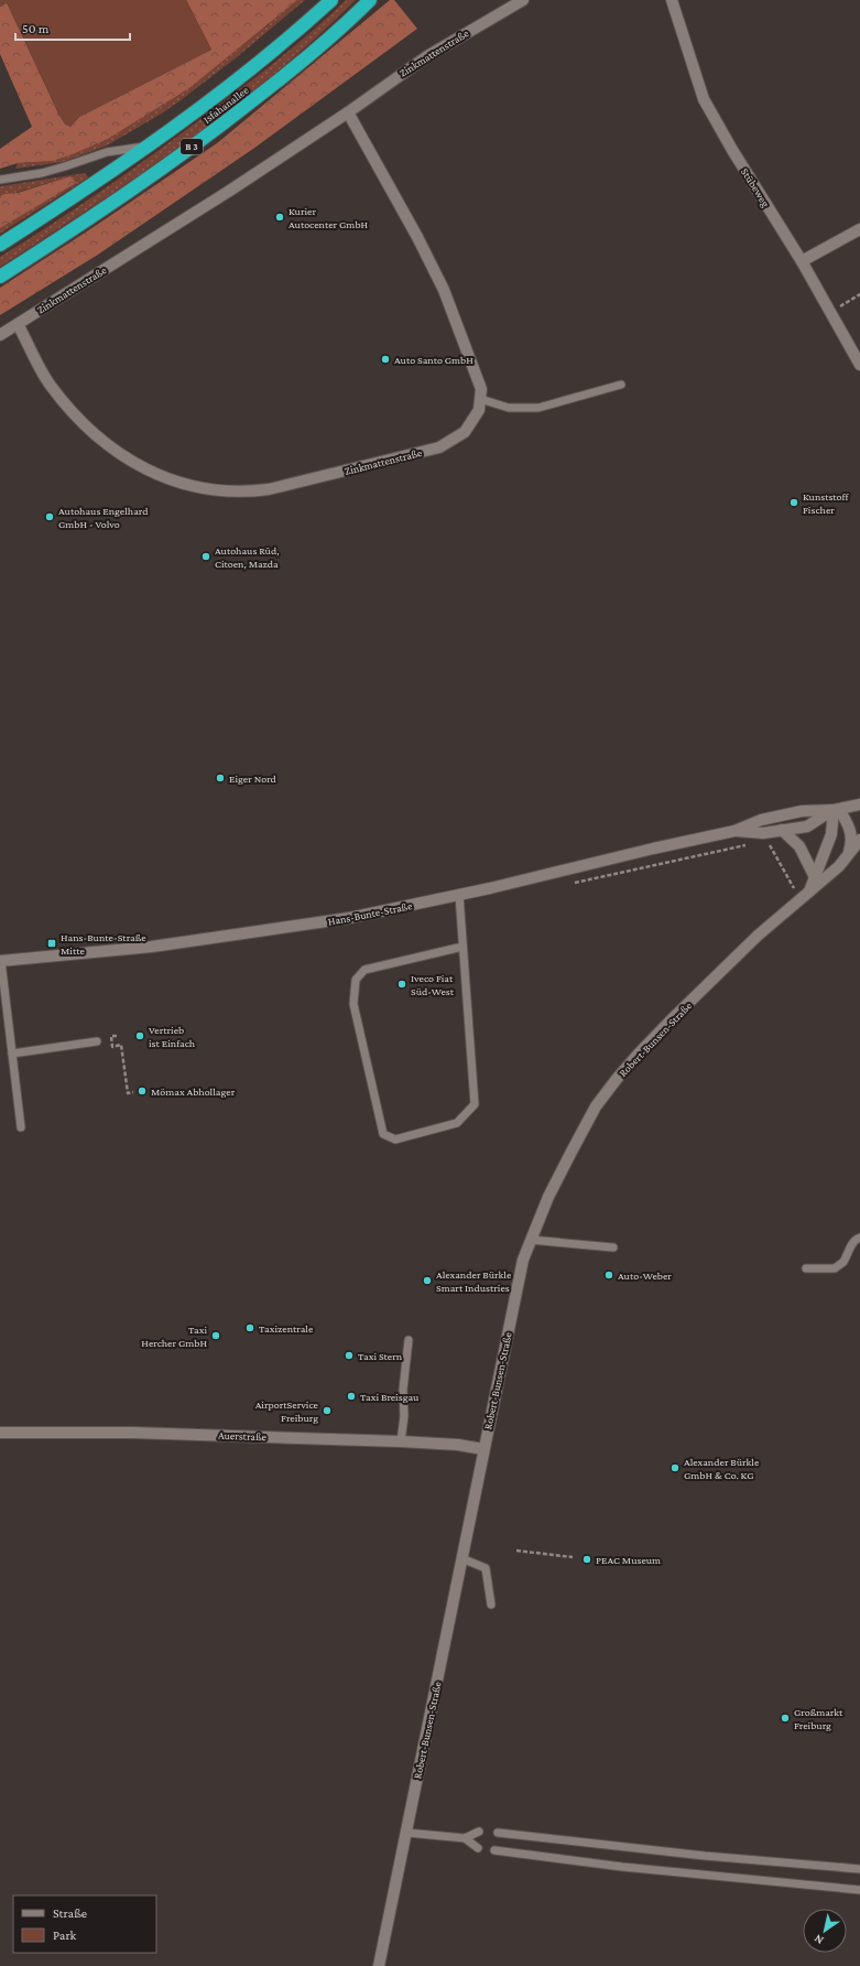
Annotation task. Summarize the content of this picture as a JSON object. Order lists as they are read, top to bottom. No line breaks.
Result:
{"streets":{"highway":["Isfahanallee","B 3"],"street":["Zinkmattenstraße","Stübeweg","Hans-Bunte-Straße","Robert-Bunsen-Straße","Auerstraße"]},"crossings":[["Robert-Bunsen-Straße","Auerstraße"]],"places":{"other":["Kurier Autocenter GmbH","Auto Santo GmbH","Kunststoff Fischer","Autohaus Engelhard GmbH - Volvo","Autohaus Rüd, Citoen, Mazda","Eiger Nord","Iveco Fiat Süd-West","Vertrieb ist Einfach","Mömax Abhollager","Auto-Weber","Alexander Bürkle Smart Industries","Taxizentrale","Taxi Hercher GmbH","Taxi Stern","Taxi Breisgau","AirportService Freiburg","Alexander Bürkle GmbH & Co. KG","PEAC Museum","Großmarkt Freiburg"],"transit":["Hans-Bunte-Straße Mitte"]},"legend":["Straße","Park"],"scale_bar":"50 m","north":"bottom left"}
